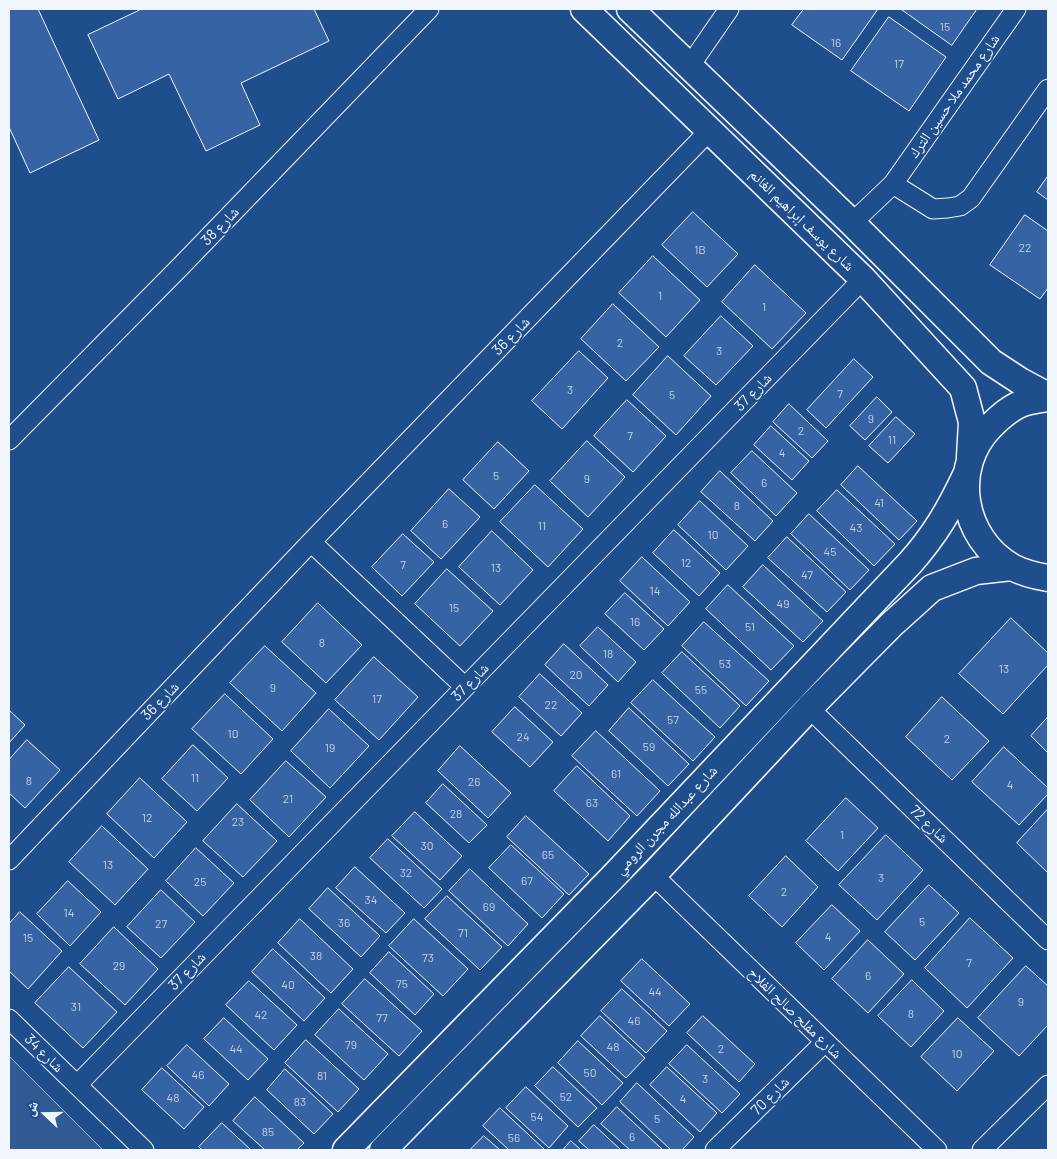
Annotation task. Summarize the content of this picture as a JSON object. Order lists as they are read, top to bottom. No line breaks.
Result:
{"streets":{"main road":["شارع يوسف إبراهيم الغانم","شارع عبدالله مجرن الرومي"],"street":["شارع محمد ملا حسين الترك","شارع 38","شارع 36","شارع 37","شارع 72","شارع مفلح صالح الفلاح","شارع 34","شارع 70"]},"crossings":[["شارع يوسف إبراهيم الغانم","شارع 36"],["شارع يوسف إبراهيم الغانم","شارع 37"],["شارع يوسف إبراهيم الغانم","شارع عبدالله مجرن الرومي"],["شارع 37","شارع 34"],["شارع عبدالله مجرن الرومي","شارع 72"],["شارع عبدالله مجرن الرومي","شارع مفلح صالح الفلاح"],["شارع مفلح صالح الفلاح","شارع 70"]],"house_numbers":["15","16","17","22","1B","1","1","2","3","3","7","5","9","2","7","11","4","5","9","6","41","8","6","11","43","10","45","12","7","13","47","14","49","15","16","51","8","18","53","13","20","9","55","17","22","57","10","24","2","59","19","61","11","8","26","4","21","63","28","12","23","1","30","65","13","32","3","67","25","2","34","69","14","5","36","27","71","4","15","38","73","7","29","6","75","40","44","9","31","8","42","77","46","79","48","44","2","10","50","46","81","3","52","48","4","83","54","5","85","6","56"],"north":"left"}
